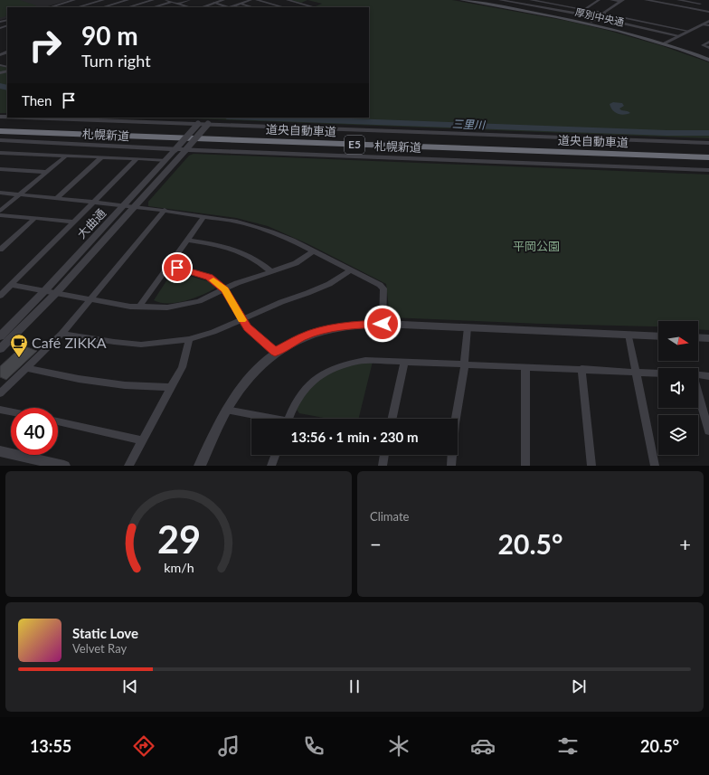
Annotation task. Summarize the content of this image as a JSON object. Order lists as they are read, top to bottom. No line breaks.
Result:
{"streets":{"highway":["道央自動車道","E5"],"main road":["厚別中央通"],"street":["札幌新道","大曲通"]},"crossings":[["札幌新道","大曲通"]],"water":["三里川"],"parks":["平岡公園"],"places":{"cafe":["Café ZIKKA"]},"north":"right","page":{"turn":["90 m","Turn right"],"then":"Then","limit":"40","trip":"13:56 · 1 min · 230 m","tile":"Climate","heat":["−","20.5°","+"],"song":["Static Love","Velvet Ray"],"tabs":["13:55","20.5°"],"gauge":["29","km/h"]}}
